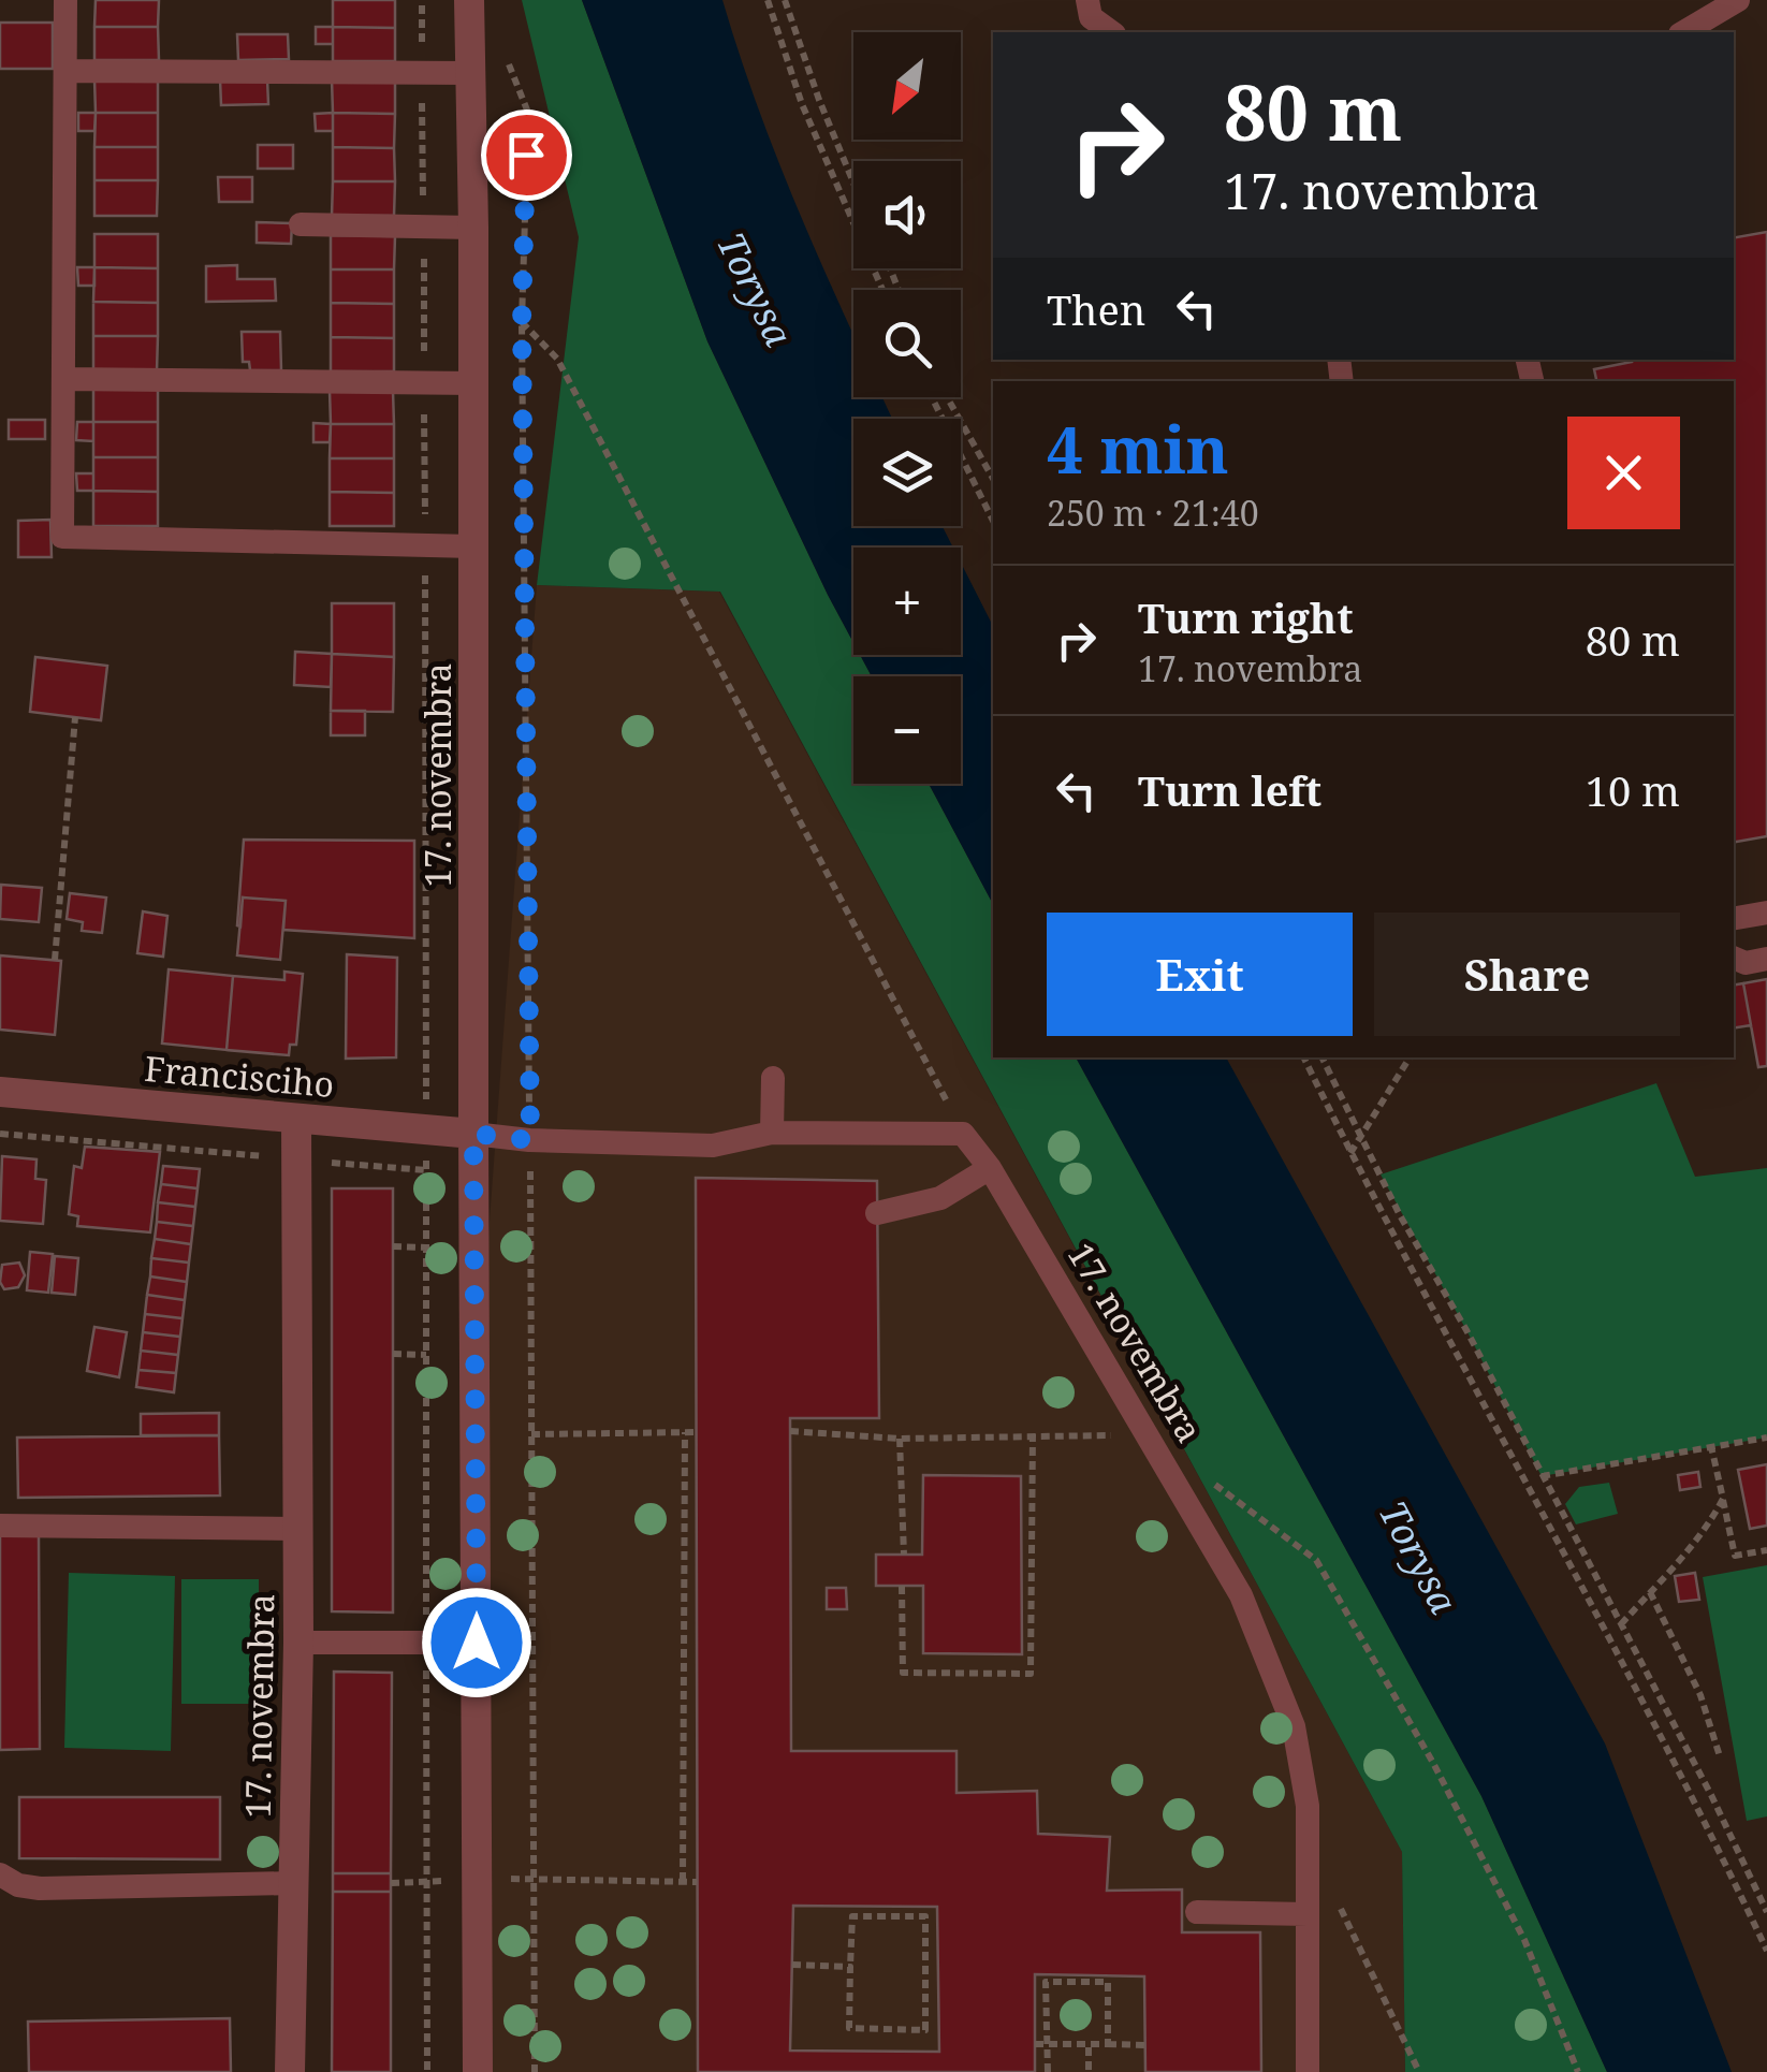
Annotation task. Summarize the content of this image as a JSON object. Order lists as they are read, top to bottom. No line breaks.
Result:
{"streets":{"street":["17. novembra","Francisciho"]},"crossings":[["17. novembra","Francisciho"]],"water":["Torysa"],"north":"bottom left","page":{"map_buttons":["+","−"],"turn":["80 m","17. novembra"],"then":"Then","heading":["4 min","250 m · 21:40"],"list":[{"name":"Turn right","note":"17. novembra","value":"80 m"},{"name":"Turn left","value":"10 m"}],"buttons":["Exit","Share"]}}
